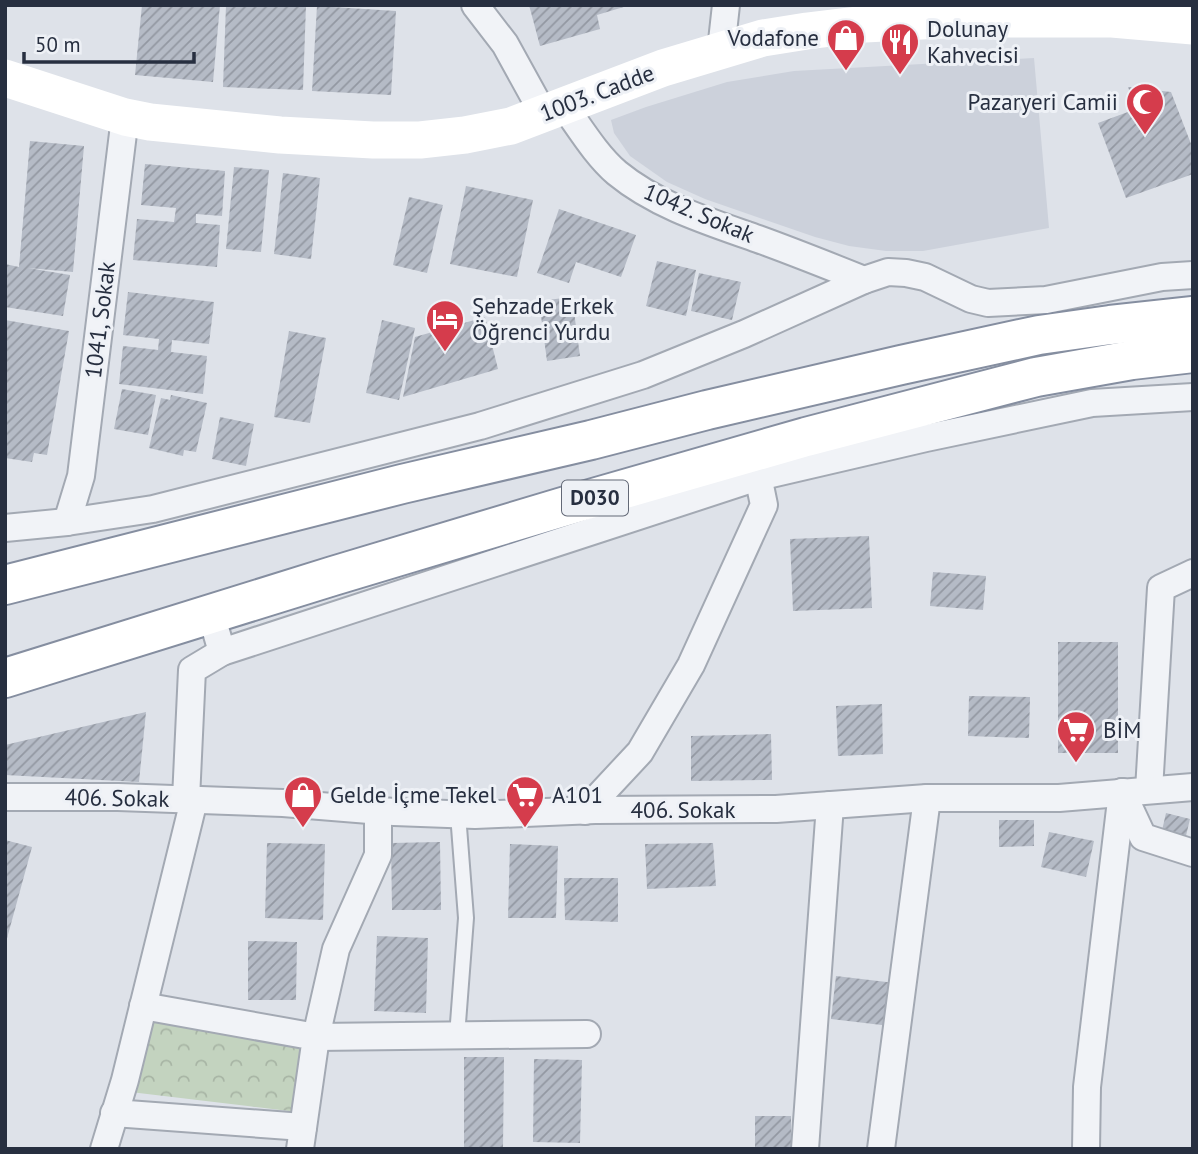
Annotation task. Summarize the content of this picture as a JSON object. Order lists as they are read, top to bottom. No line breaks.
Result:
{"streets":{"highway":["D030"],"main road":["1003. Cadde"],"street":["1042. Sokak","1041, Sokak","406. Sokak"]},"crossings":[["1003. Cadde","1042. Sokak"],["1003. Cadde","1041, Sokak"]],"places":{"shop":["Vodafone","Gelde İçme Tekel"],"restaurant":["Dolunay Kahvecisi"],"mosque":["Pazaryeri Camii"],"hotel":["Şehzade Erkek Öğrenci Yurdu"],"supermarket":["BİM","A101"]},"scale_bar":"50 m"}
